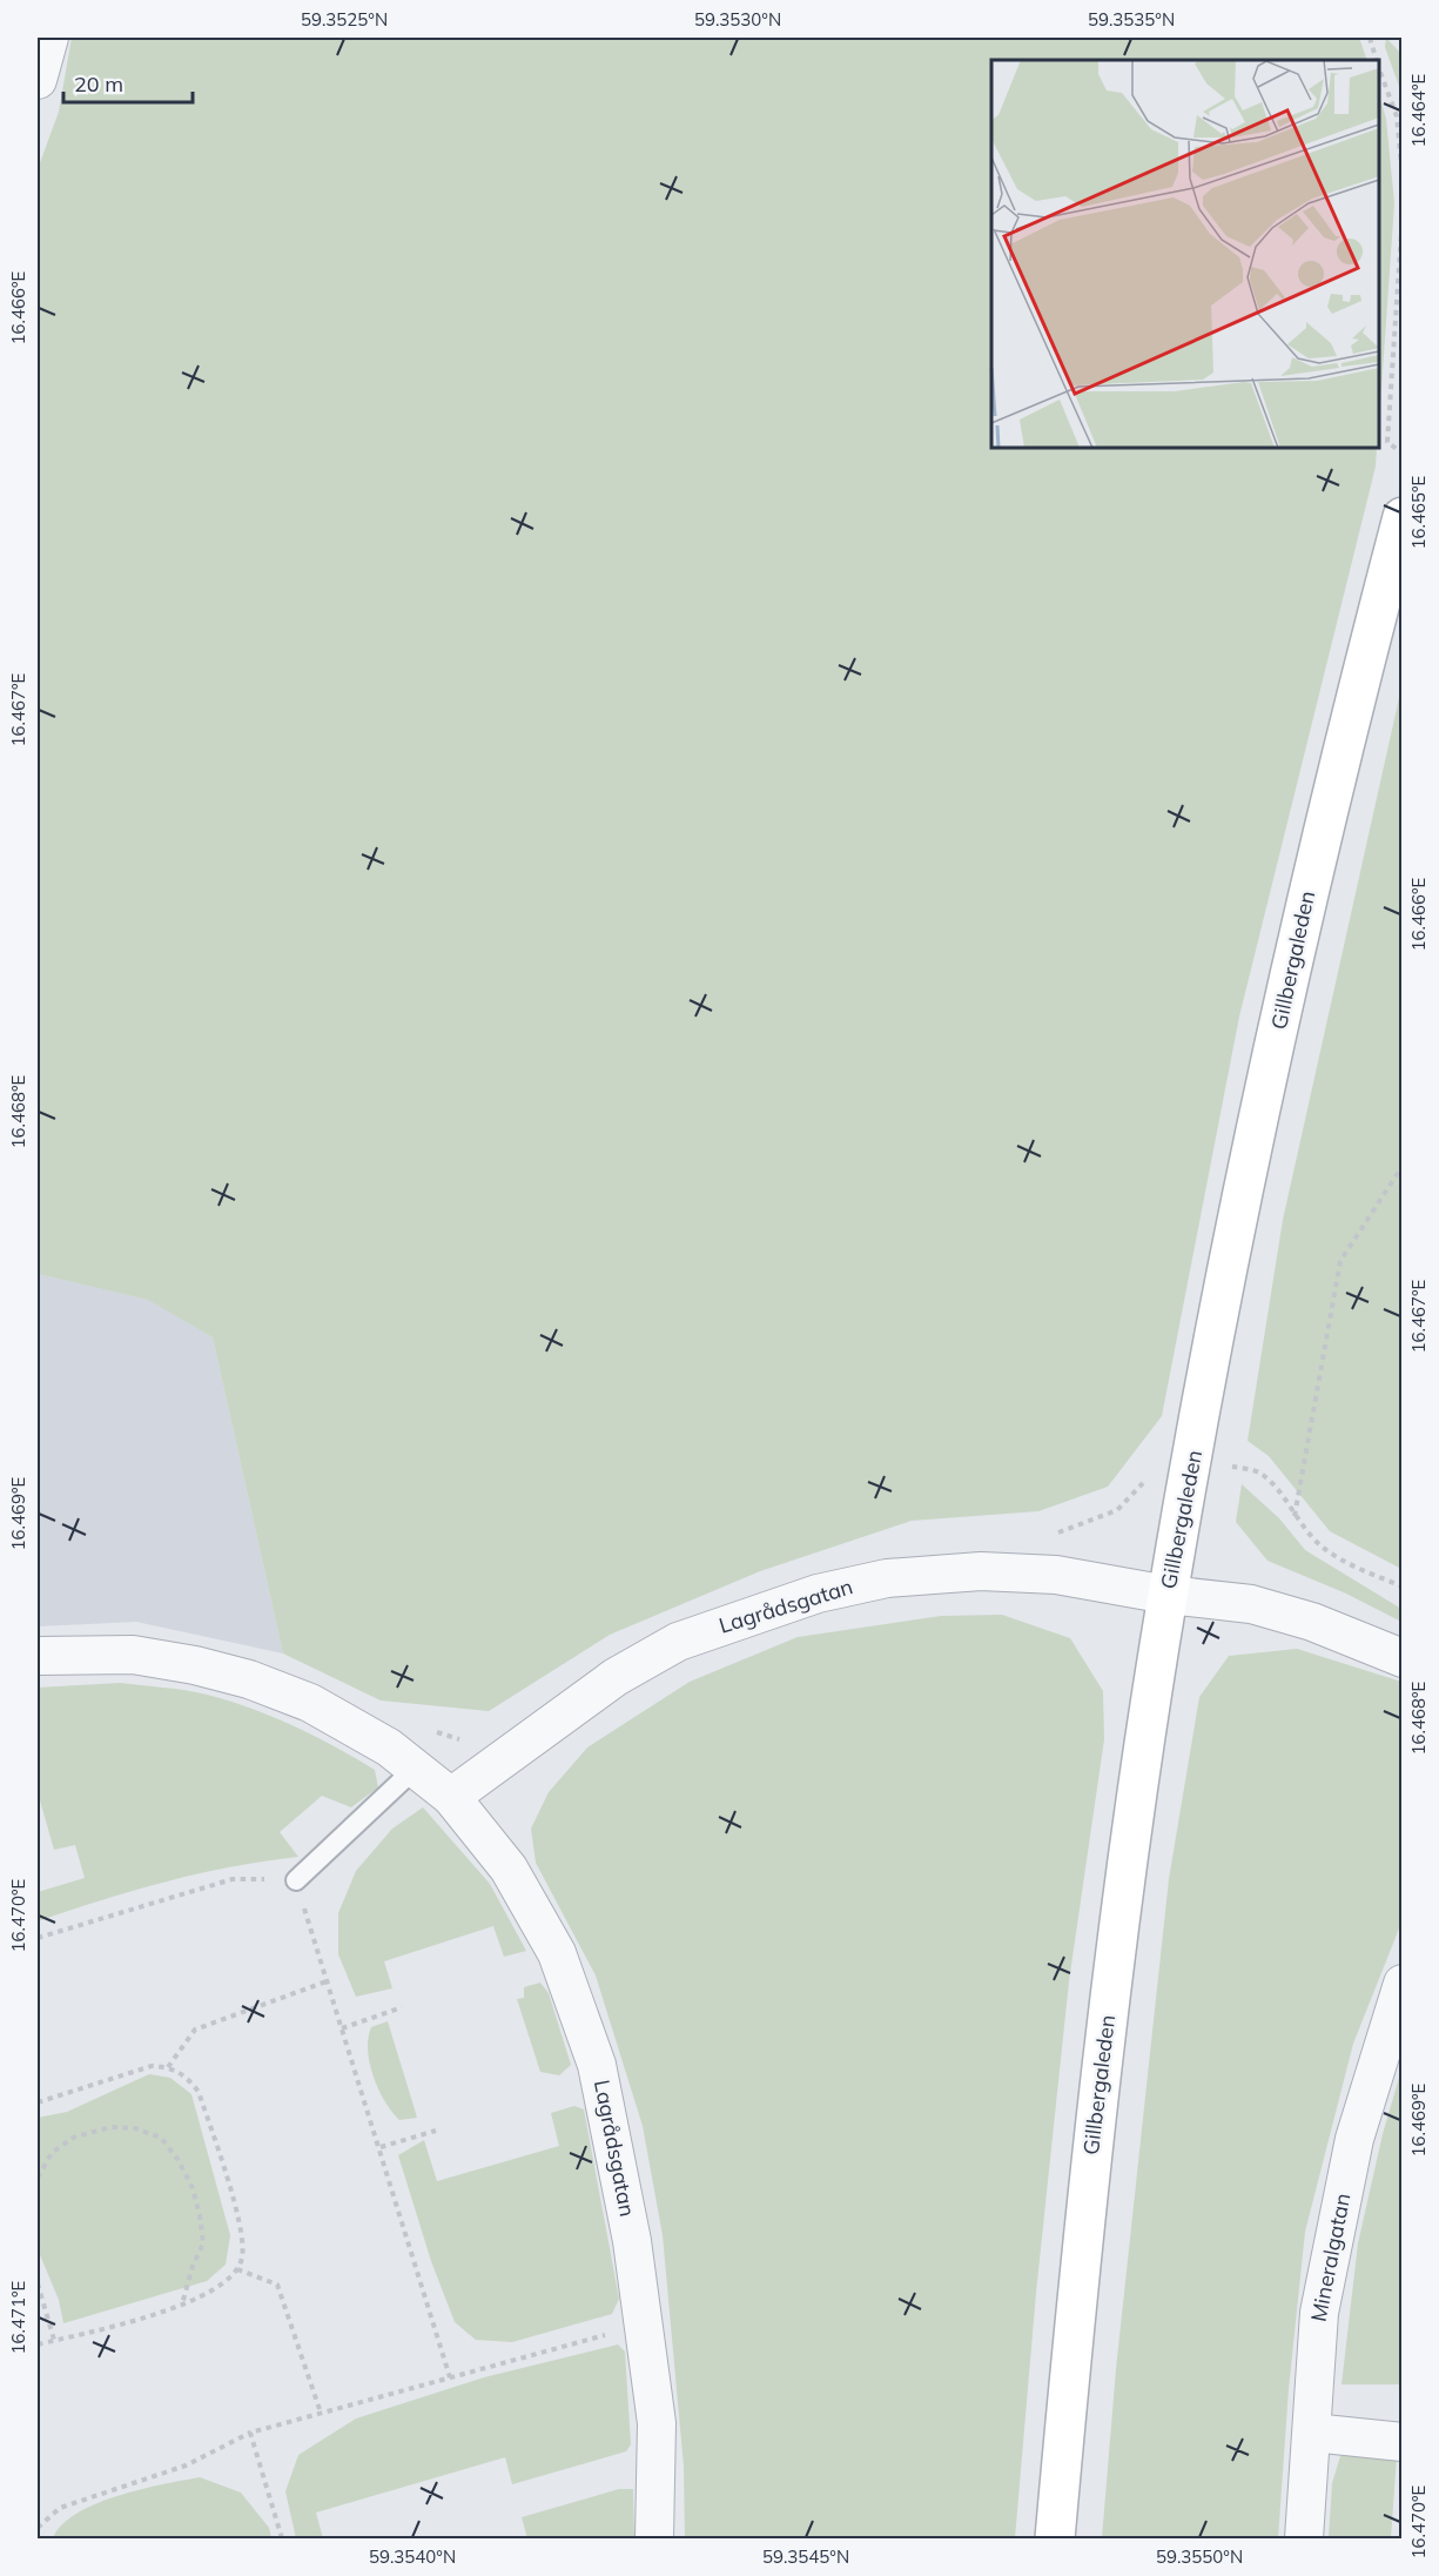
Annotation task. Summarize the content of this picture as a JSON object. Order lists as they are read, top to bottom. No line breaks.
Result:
{"streets":{"main road":["Gillbergaleden"],"street":["Lagrådsgatan","Mineralgatan"]},"crossings":[["Gillbergaleden","Lagrådsgatan"]],"scale_bar":"20 m","coordinates":["59.3525°N","59.3530°N","59.3535°N","16.464°E","16.466°E","16.465°E","16.467°E","16.468°E","16.469°E","16.470°E","16.471°E","59.3540°N","59.3545°N","59.3550°N"]}
